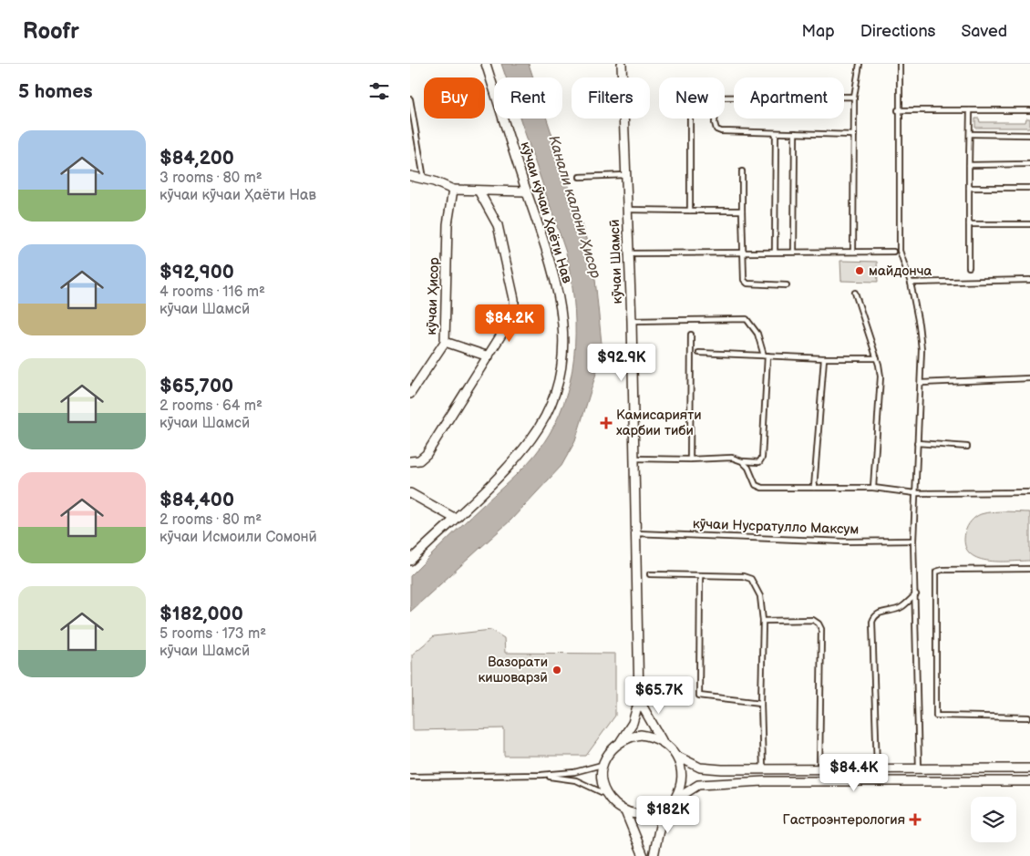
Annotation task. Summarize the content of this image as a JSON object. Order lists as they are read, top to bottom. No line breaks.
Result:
{"streets":{"street":["кӯчаи кӯчаи Ҳаёти Нав","кӯчаи Шамсӣ","кӯчаи Ҳисор"],"lane":["кӯчаи Нусратулло Максум"]},"crossings":[["кӯчаи Шамсӣ","кӯчаи Нусратулло Максум"]],"water":["Канали калони Ҳисор"],"places":{"other":["майдонча","Вазорати кишоварзӣ"],"health":["Камисарияти харбии тиби","Гастроэнтерология"]},"page":{"header":"Roofr","nav":["Map","Directions","Saved"],"heading":"5 homes","chip":["Buy","Rent","Filters","New","Apartment"],"list":[{"name":"$84,200","note":"3 rooms · 80 m² · кӯчаи кӯчаи Ҳаёти Нав"},{"name":"$92,900","note":"4 rooms · 116 m² · кӯчаи Шамсӣ"},{"name":"$65,700","note":"2 rooms · 64 m² · кӯчаи Шамсӣ"},{"name":"$84,400","note":"2 rooms · 80 m² · кӯчаи Исмоили Сомонӣ"},{"name":"$182,000","note":"5 rooms · 173 m² · кӯчаи Шамсӣ"}],"price":["$84.2K","$92.9K","$65.7K","$84.4K","$182K"]}}
